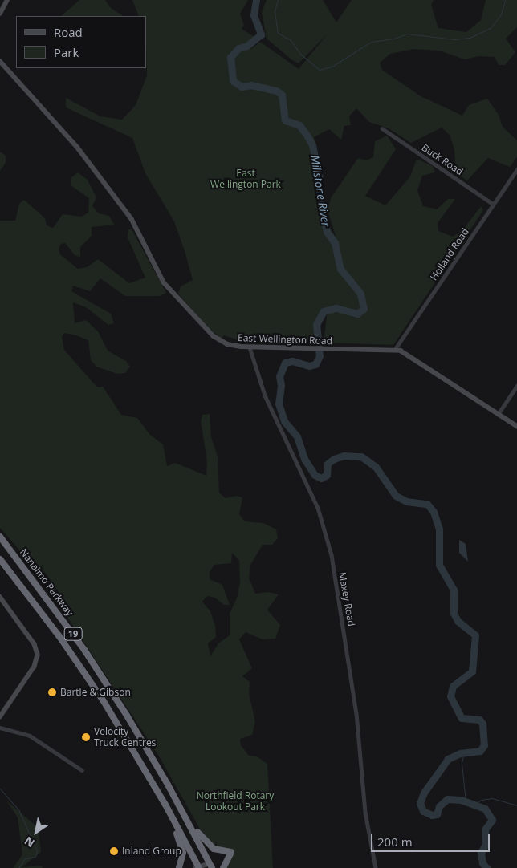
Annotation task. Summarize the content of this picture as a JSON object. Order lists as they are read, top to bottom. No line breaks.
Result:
{"streets":{"highway":["Nanaimo Parkway","19"],"street":["Buck Road","Holland Road","East Wellington Road","Maxey Road"]},"crossings":[["Buck Road","Holland Road"],["Holland Road","East Wellington Road"],["East Wellington Road","Maxey Road"]],"water":["Millstone River"],"parks":["East Wellington Park","Northfield Rotary Lookout Park"],"places":["Bartle & Gibson","Velocity Truck Centres","Inland Group"],"legend":["Road","Park"],"scale_bar":"200 m","north":"bottom left"}
